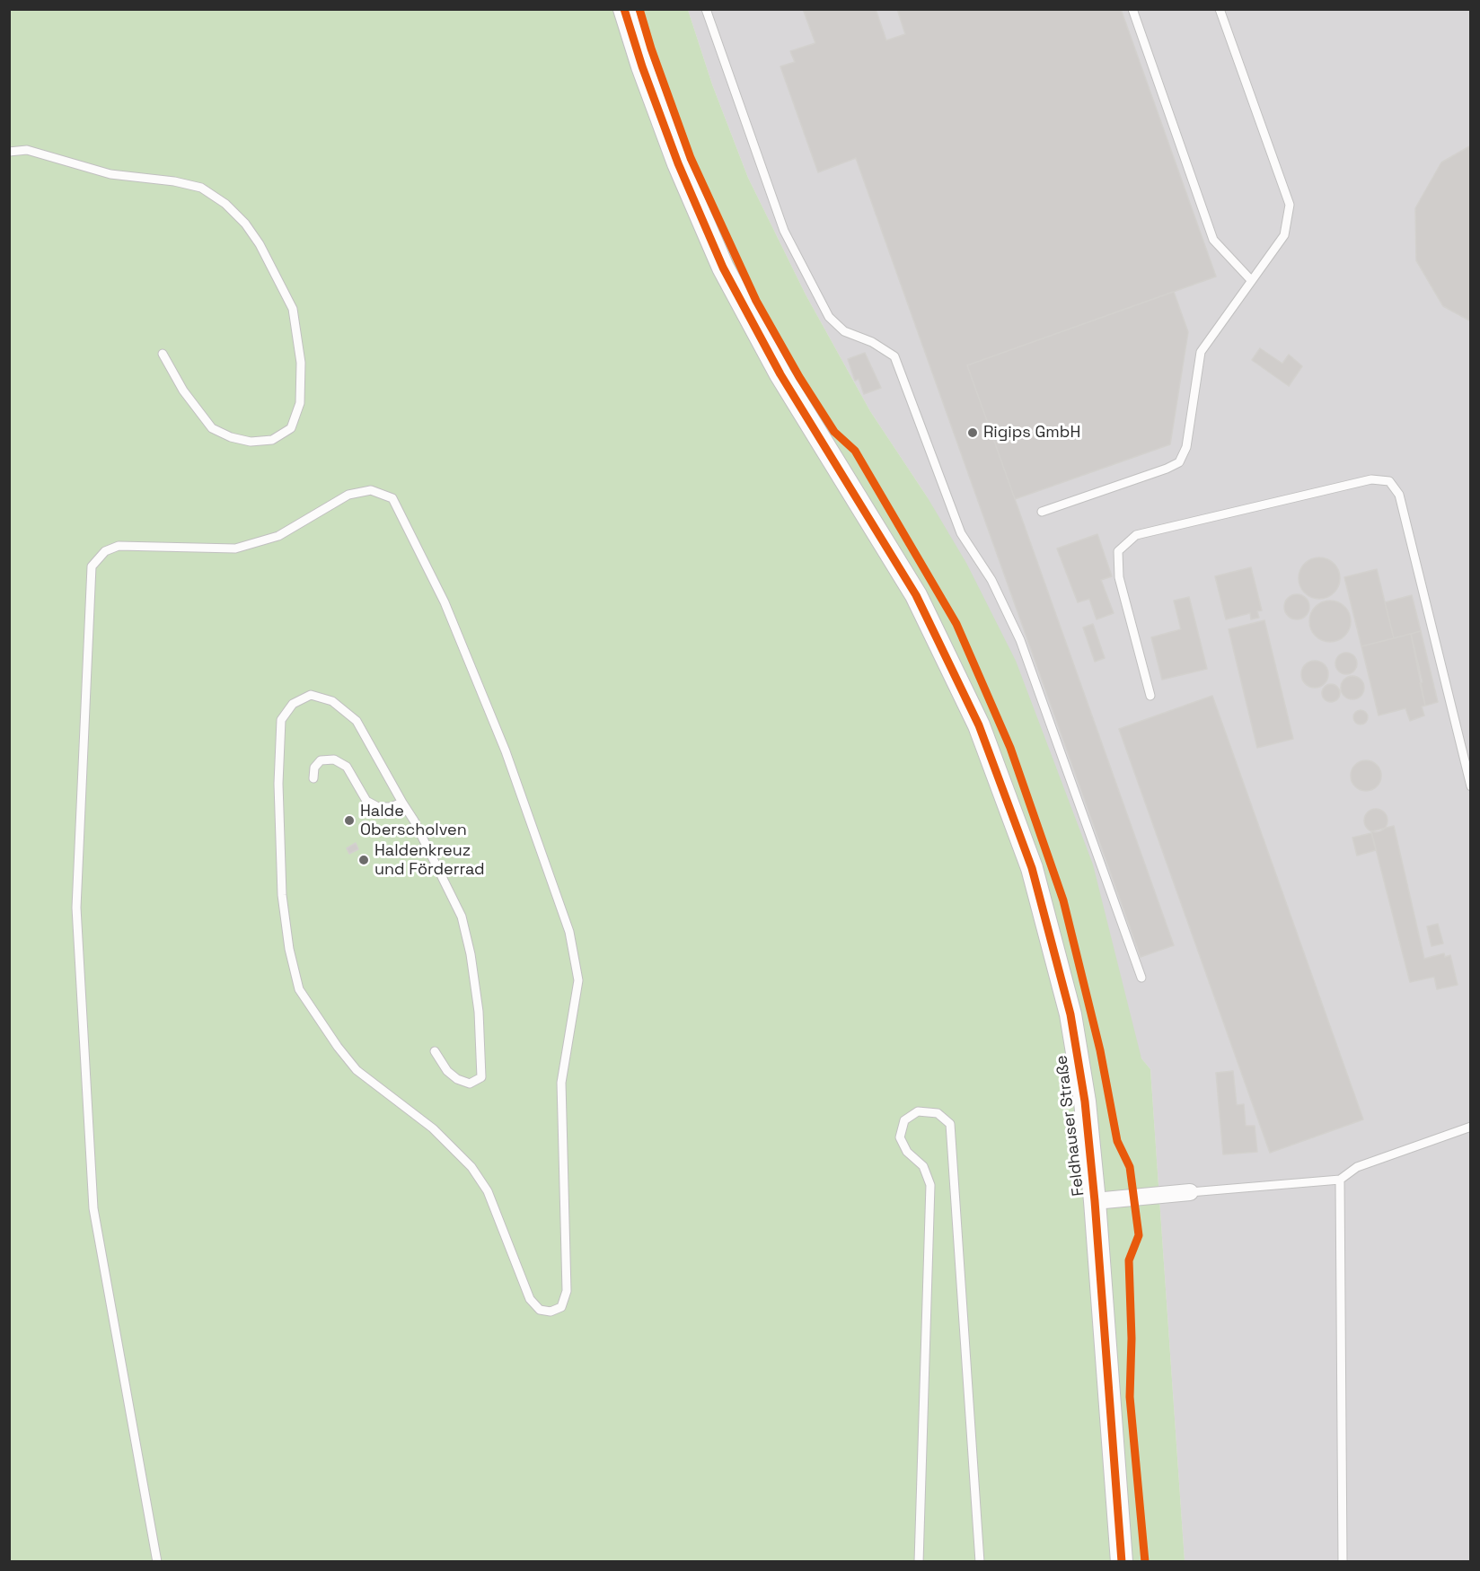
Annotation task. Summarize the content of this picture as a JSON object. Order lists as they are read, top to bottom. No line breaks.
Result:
{"streets":{"street":["Feldhauser Straße"]},"places":["Rigips GmbH","Halde Oberscholven","Haldenkreuz und Förderrad"]}
